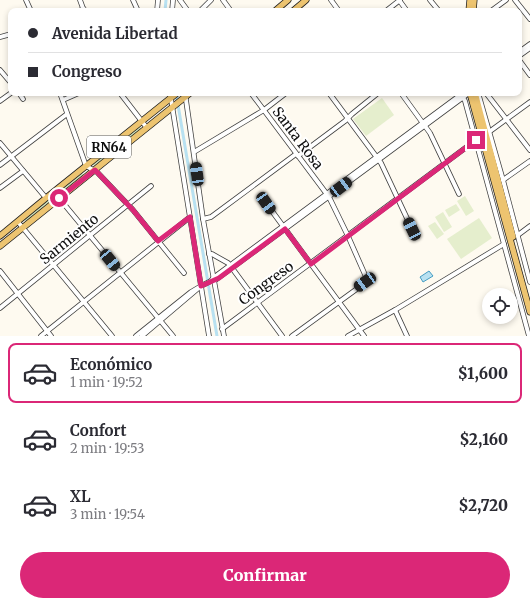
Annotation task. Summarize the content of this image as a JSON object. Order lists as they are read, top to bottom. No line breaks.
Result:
{"streets":{"main road":["RN64"],"street":["Santa Rosa","Sarmiento","Congreso"]},"crossings":[["Santa Rosa","Congreso"]],"page":{"banner":["Avenida Libertad","Congreso"],"list":[{"name":"Económico","note":"1 min · 19:52","value":"$1,600"},{"name":"Confort","note":"2 min · 19:53","value":"$2,160"},{"name":"XL","note":"3 min · 19:54","value":"$2,720"}],"buttons":"Confirmar"}}
